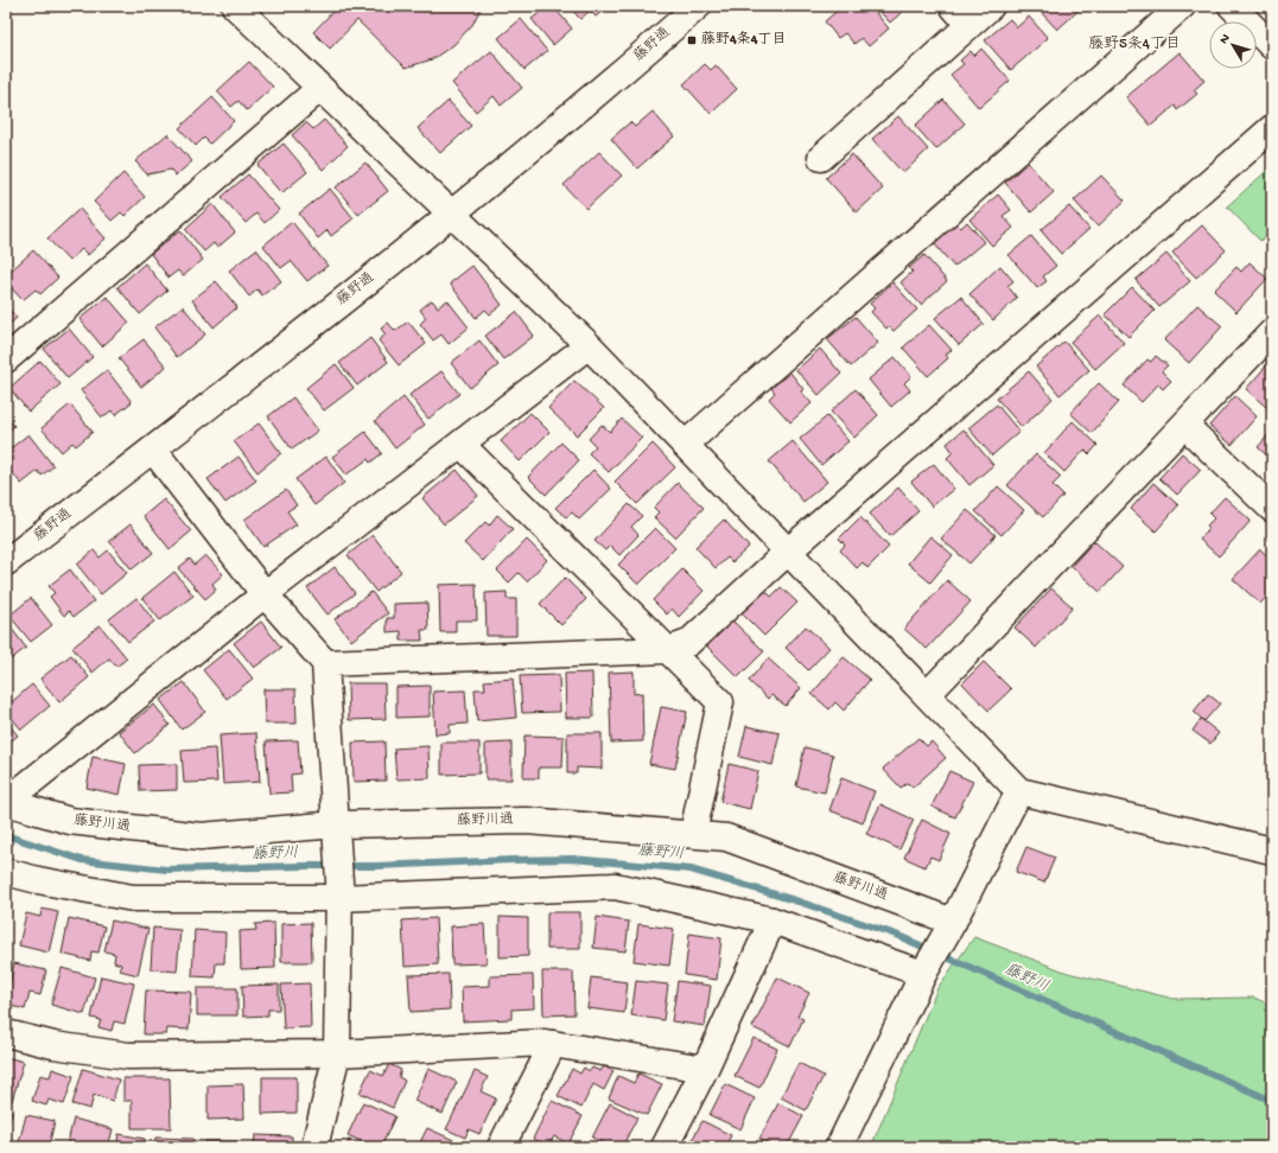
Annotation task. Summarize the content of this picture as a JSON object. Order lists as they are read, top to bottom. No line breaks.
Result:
{"streets":{"street":["藤野通","藤野川通"]},"districts":["藤野5条4丁目"],"water":["藤野川"],"places":{"transit":["藤野4条4丁目"]},"north":"top left"}
